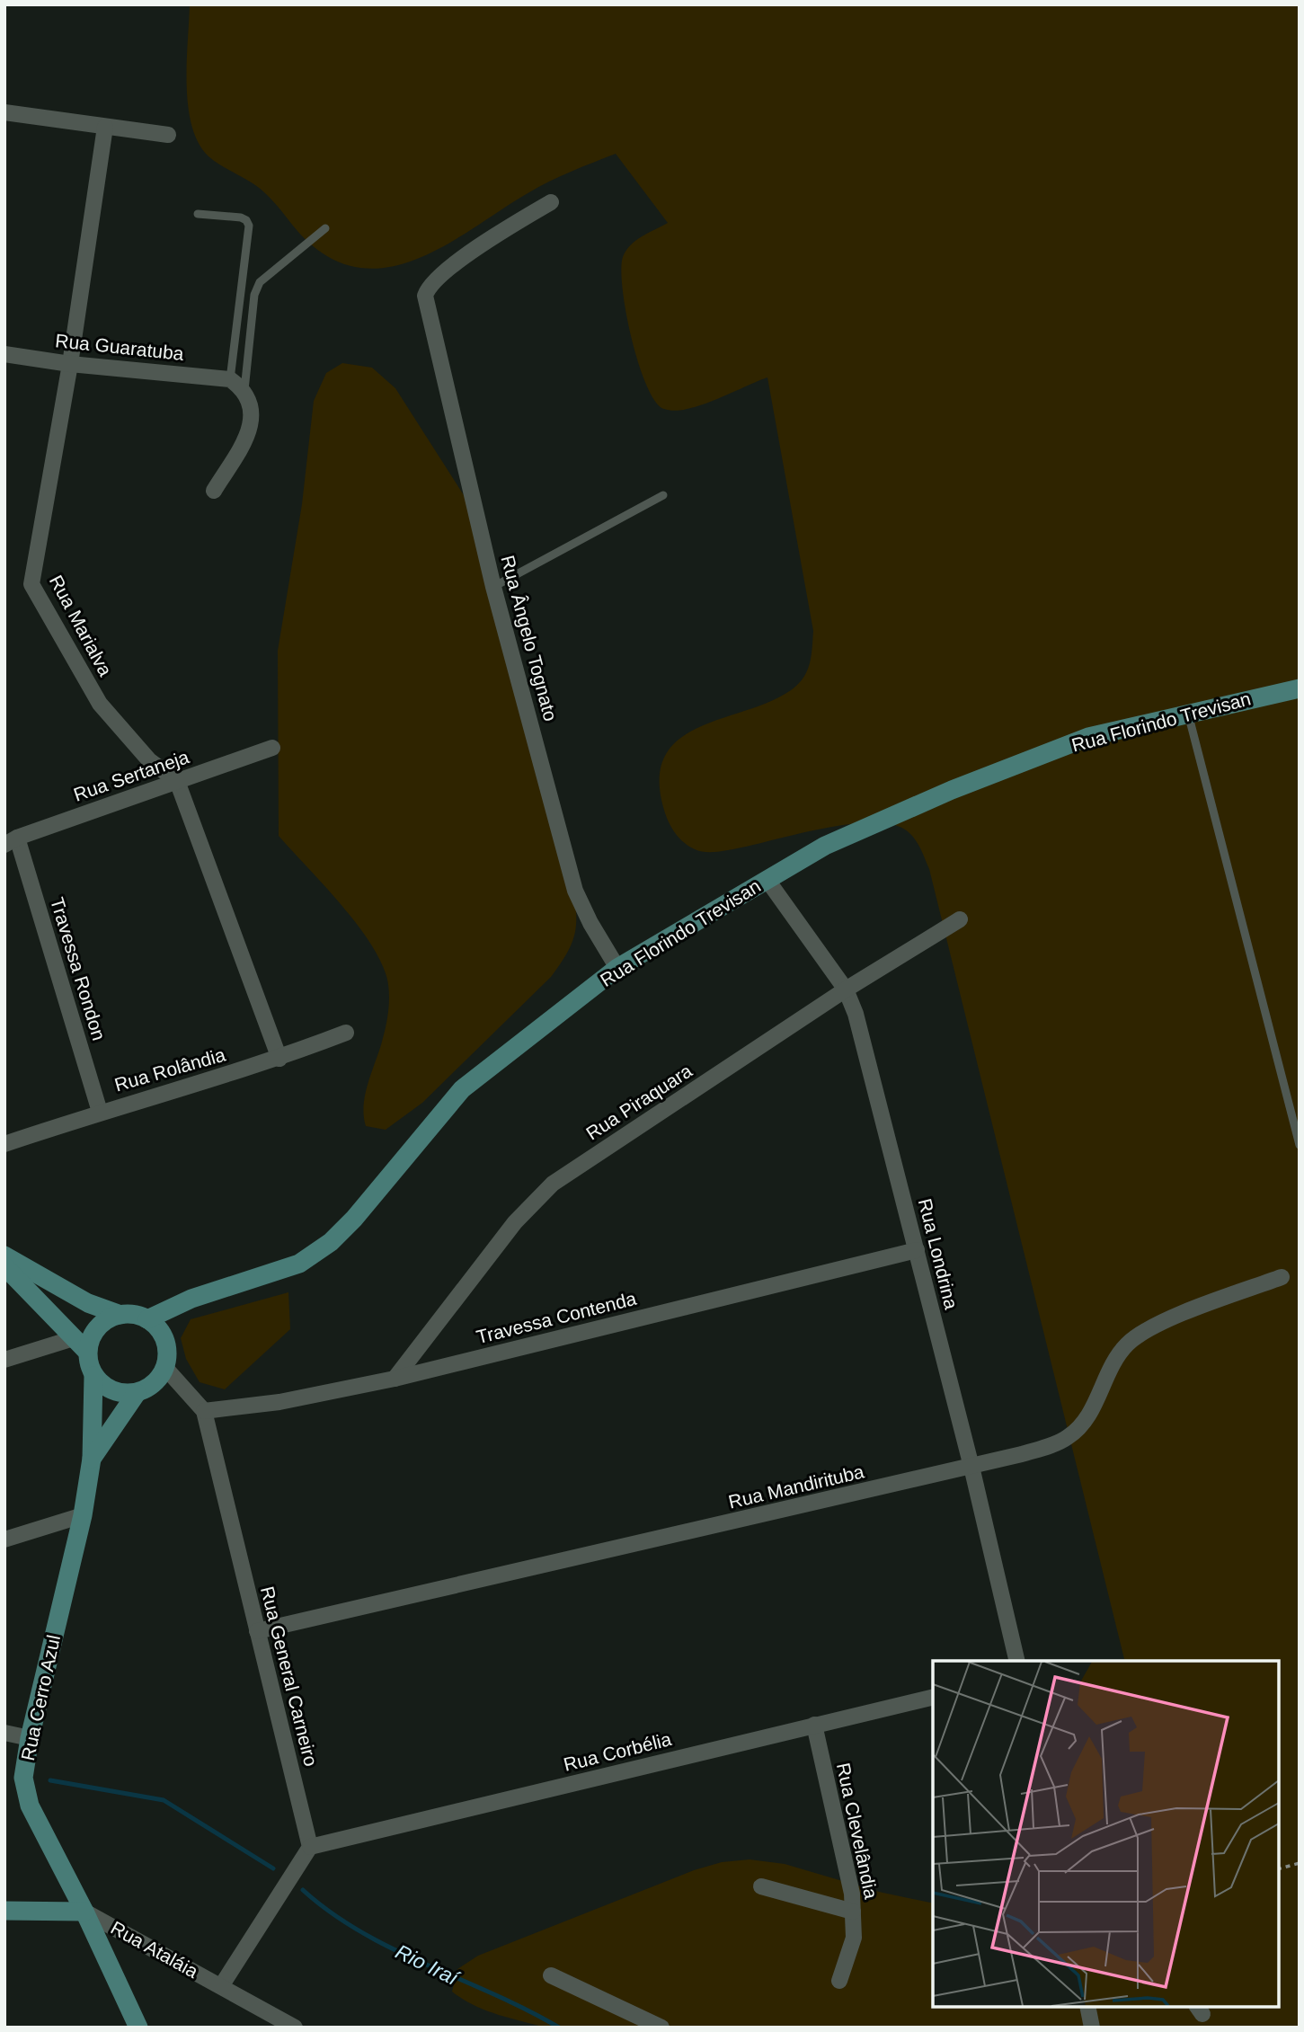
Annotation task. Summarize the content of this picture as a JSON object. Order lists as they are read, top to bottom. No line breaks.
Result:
{"streets":{"street":["Rua Guaratuba","Rua Marialva","Rua Ângelo Tognato","Rua Florindo Trevisan","Rua Sertaneja","Travessa Rondon","Rua Rolândia","Rua Piraquara","Rua Londrina","Travessa Contenda","Rua Mandirituba","Rua General Carneiro","Rua Cerro Azul","Rua Corbélia","Rua Clevelândia","Rua Ataláia"]},"crossings":[["Rua Guaratuba","Rua Marialva"],["Rua Marialva","Rua Sertaneja"],["Rua Ângelo Tognato","Rua Florindo Trevisan"],["Rua Florindo Trevisan","Rua Londrina"],["Rua Florindo Trevisan","Rua General Carneiro"],["Rua Florindo Trevisan","Rua Cerro Azul"],["Rua Sertaneja","Travessa Rondon"],["Travessa Rondon","Rua Rolândia"],["Rua Piraquara","Rua Londrina"],["Rua Piraquara","Travessa Contenda"],["Rua Londrina","Travessa Contenda"],["Rua Londrina","Rua Mandirituba"],["Travessa Contenda","Rua General Carneiro"],["Rua Mandirituba","Rua General Carneiro"],["Rua General Carneiro","Rua Cerro Azul"],["Rua General Carneiro","Rua Corbélia"],["Rua Cerro Azul","Rua Ataláia"],["Rua Corbélia","Rua Clevelândia"]],"water":["Rio Iraí"]}
